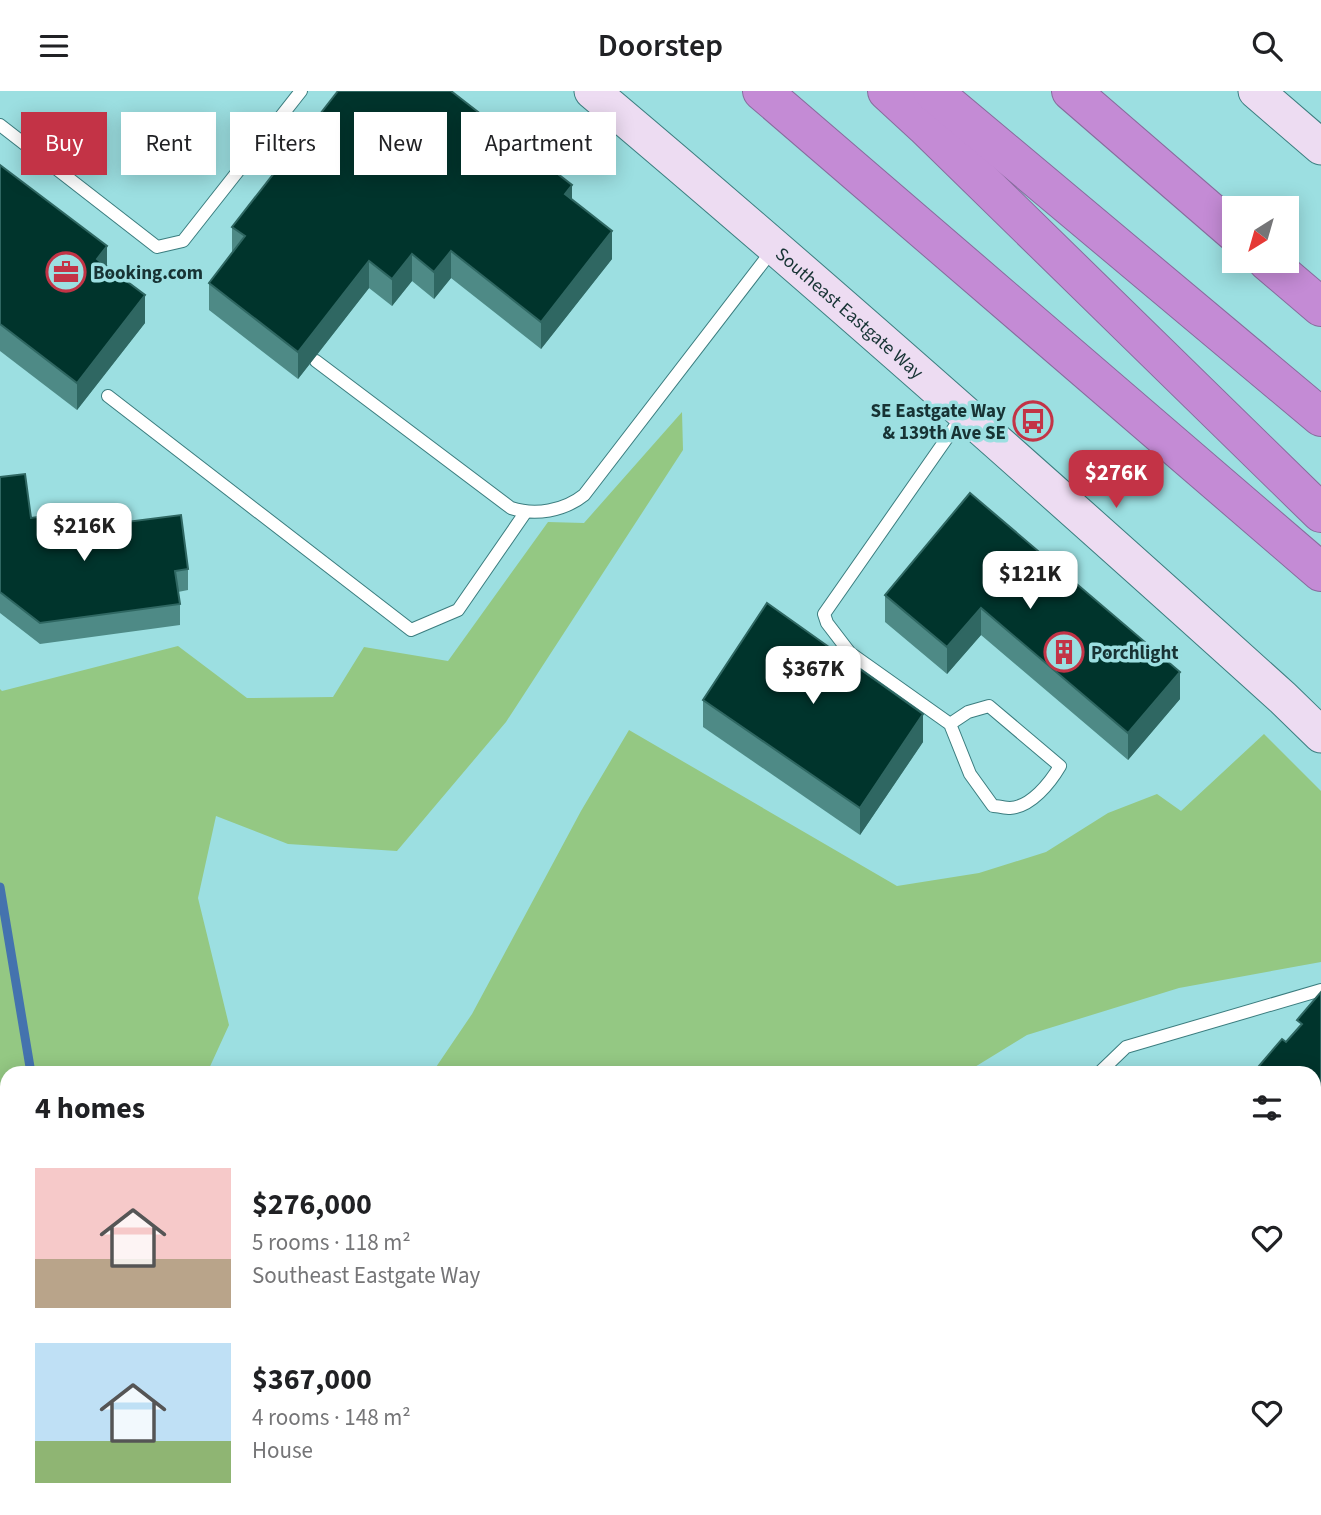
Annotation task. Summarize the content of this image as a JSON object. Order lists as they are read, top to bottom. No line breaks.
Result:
{"streets":{"main road":["Southeast Eastgate Way"]},"places":{"office":["Booking.com"],"bus stop":["SE Eastgate Way & 139th Ave SE"],"building":["Porchlight"]},"north":"bottom left","page":{"header":"Doorstep","chip":["Buy","Rent","Filters","New","Apartment"],"price":["$276K","$216K","$121K","$367K"],"heading":"4 homes","list":[{"name":"$276,000","note":"5 rooms · 118 m² · Southeast Eastgate Way"},{"name":"$367,000","note":"4 rooms · 148 m² · House"}]}}
